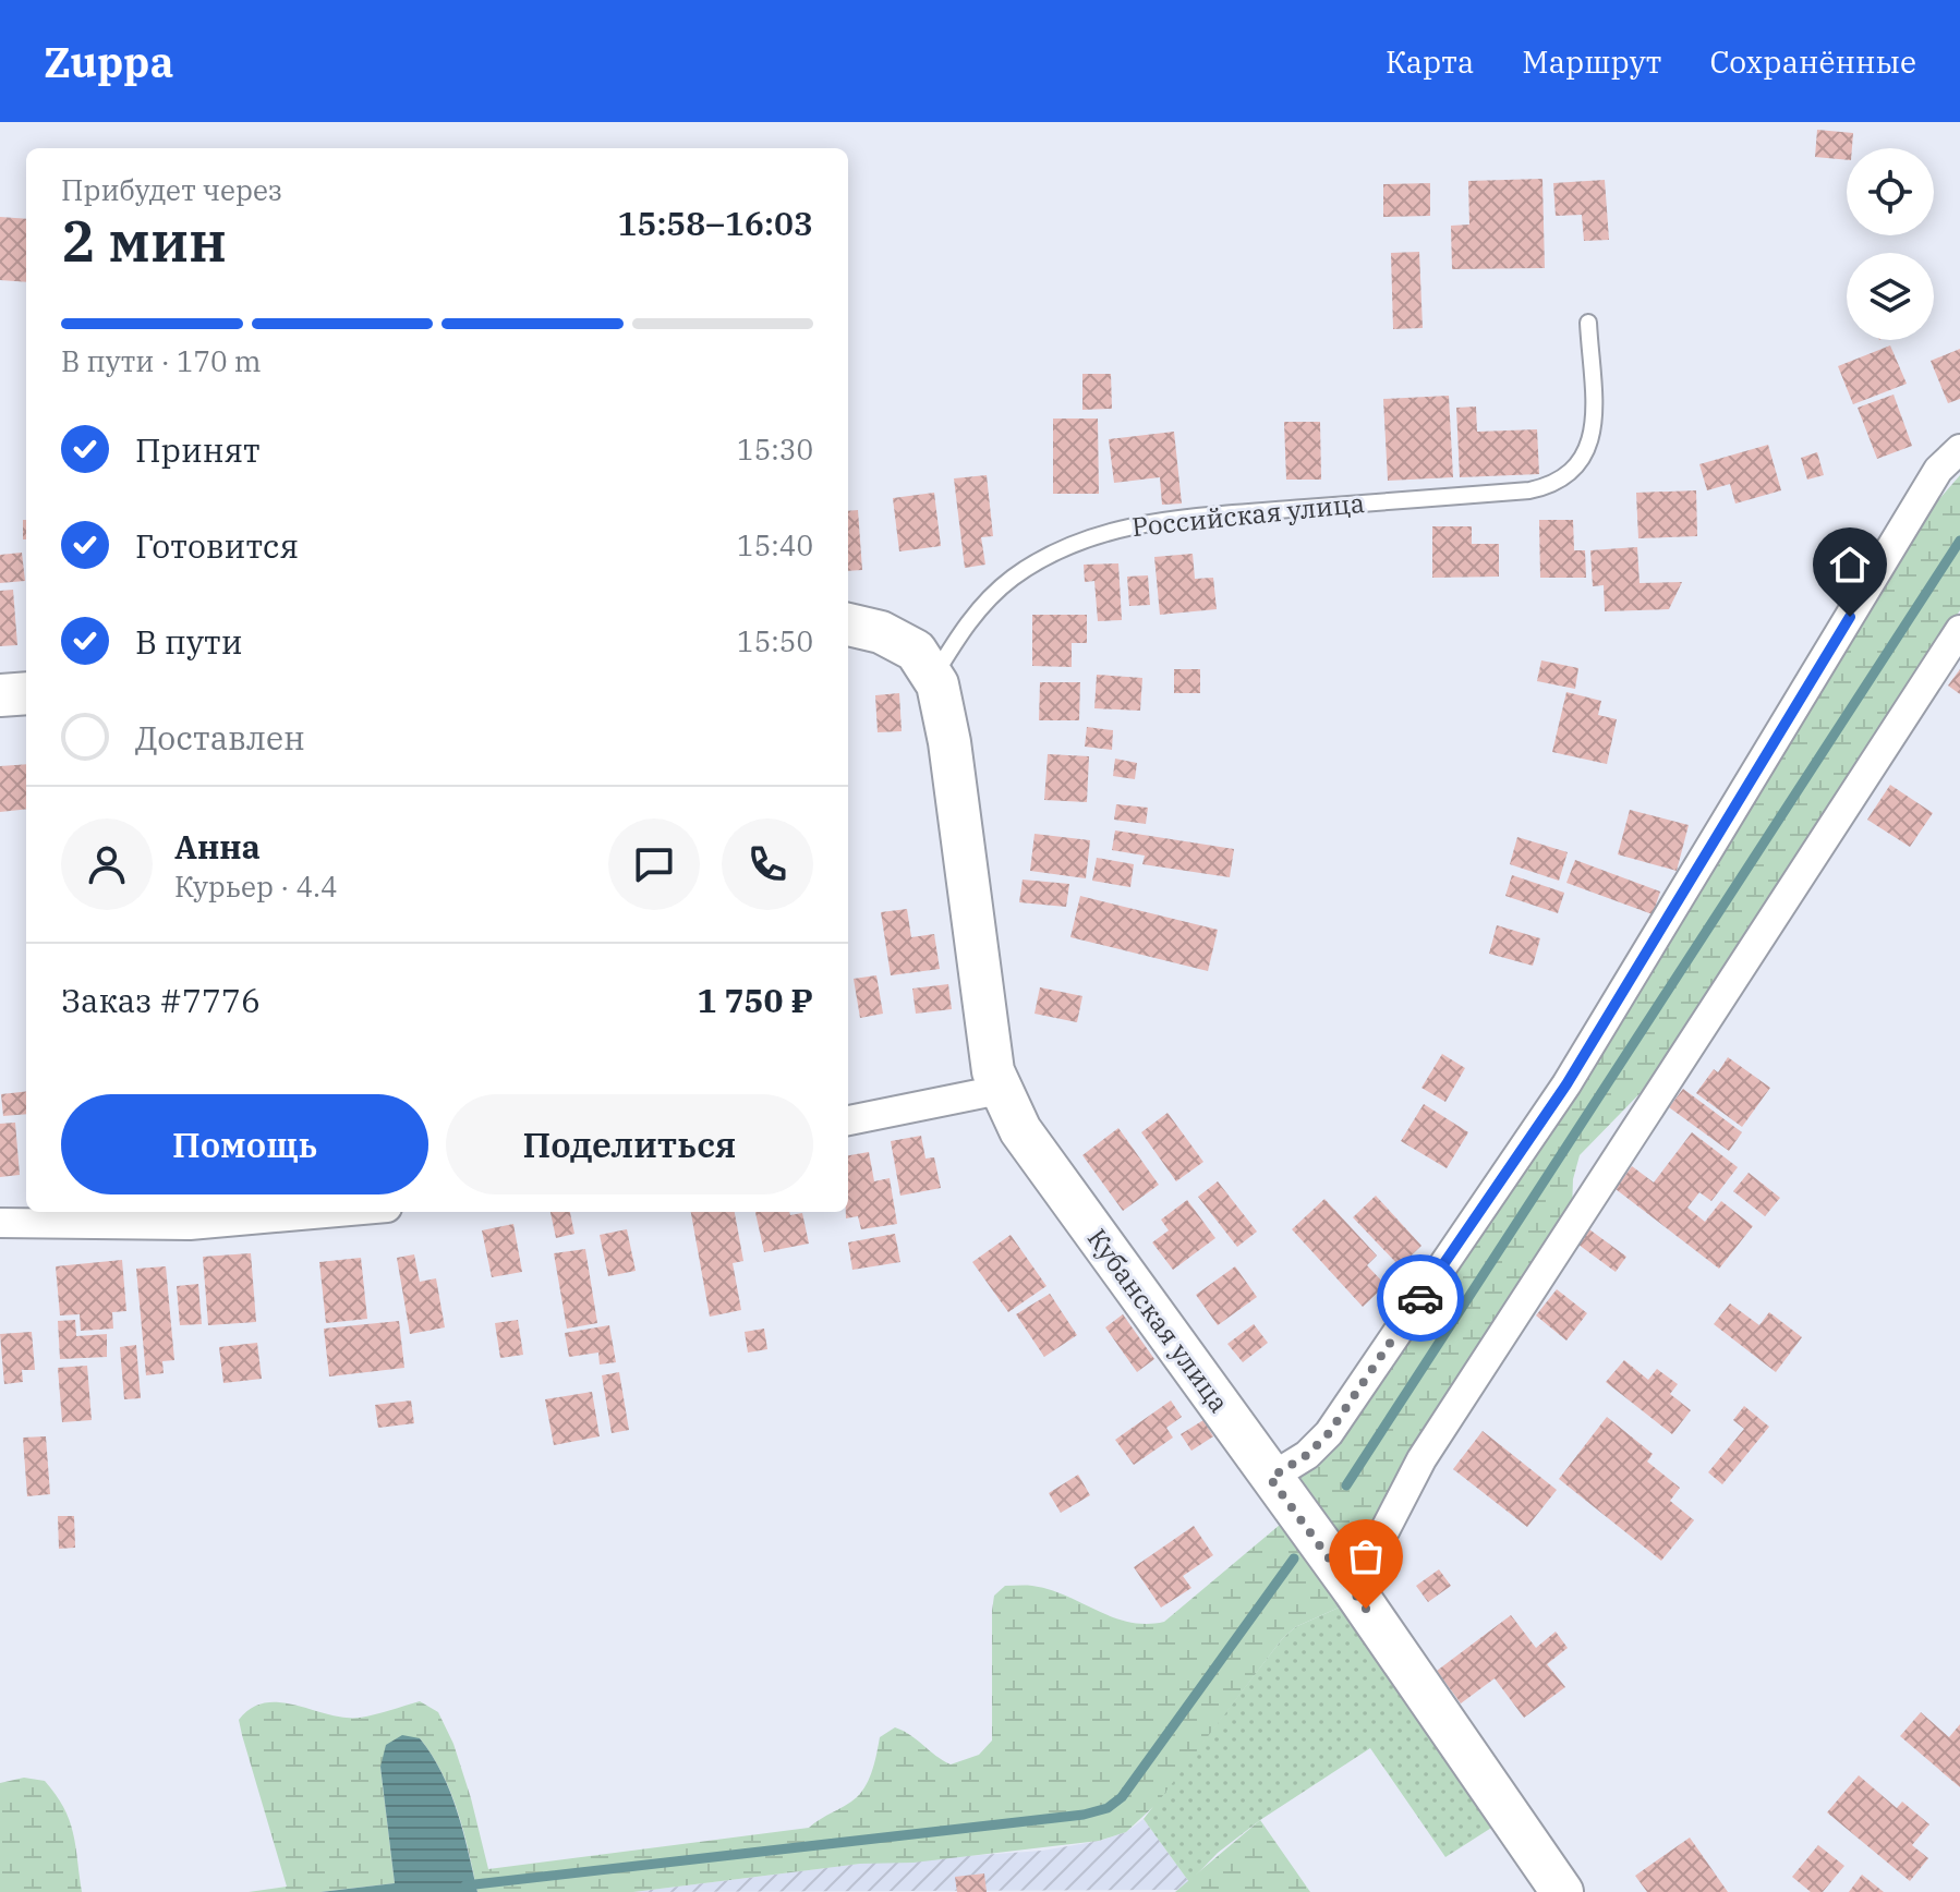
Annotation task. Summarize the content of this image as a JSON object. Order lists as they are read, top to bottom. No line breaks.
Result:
{"streets":{"street":["Кубанская улица"],"lane":["Российская улица"]},"crossings":[["Российская улица","Кубанская улица"]],"page":{"header":"Zuppa","nav":["Карта","Маршрут","Сохранённые"],"heading":["2 мин","Прибудет через","15:58–16:03"],"panel":["Анна","Курьер · 4.4","Заказ #7776","1 750 ₽"],"bar":"В пути · 170 m","list":[["Принят","15:30"],["Готовится","15:40"],["В пути","15:50"],"Доставлен"],"buttons":["Помощь","Поделиться"]}}
